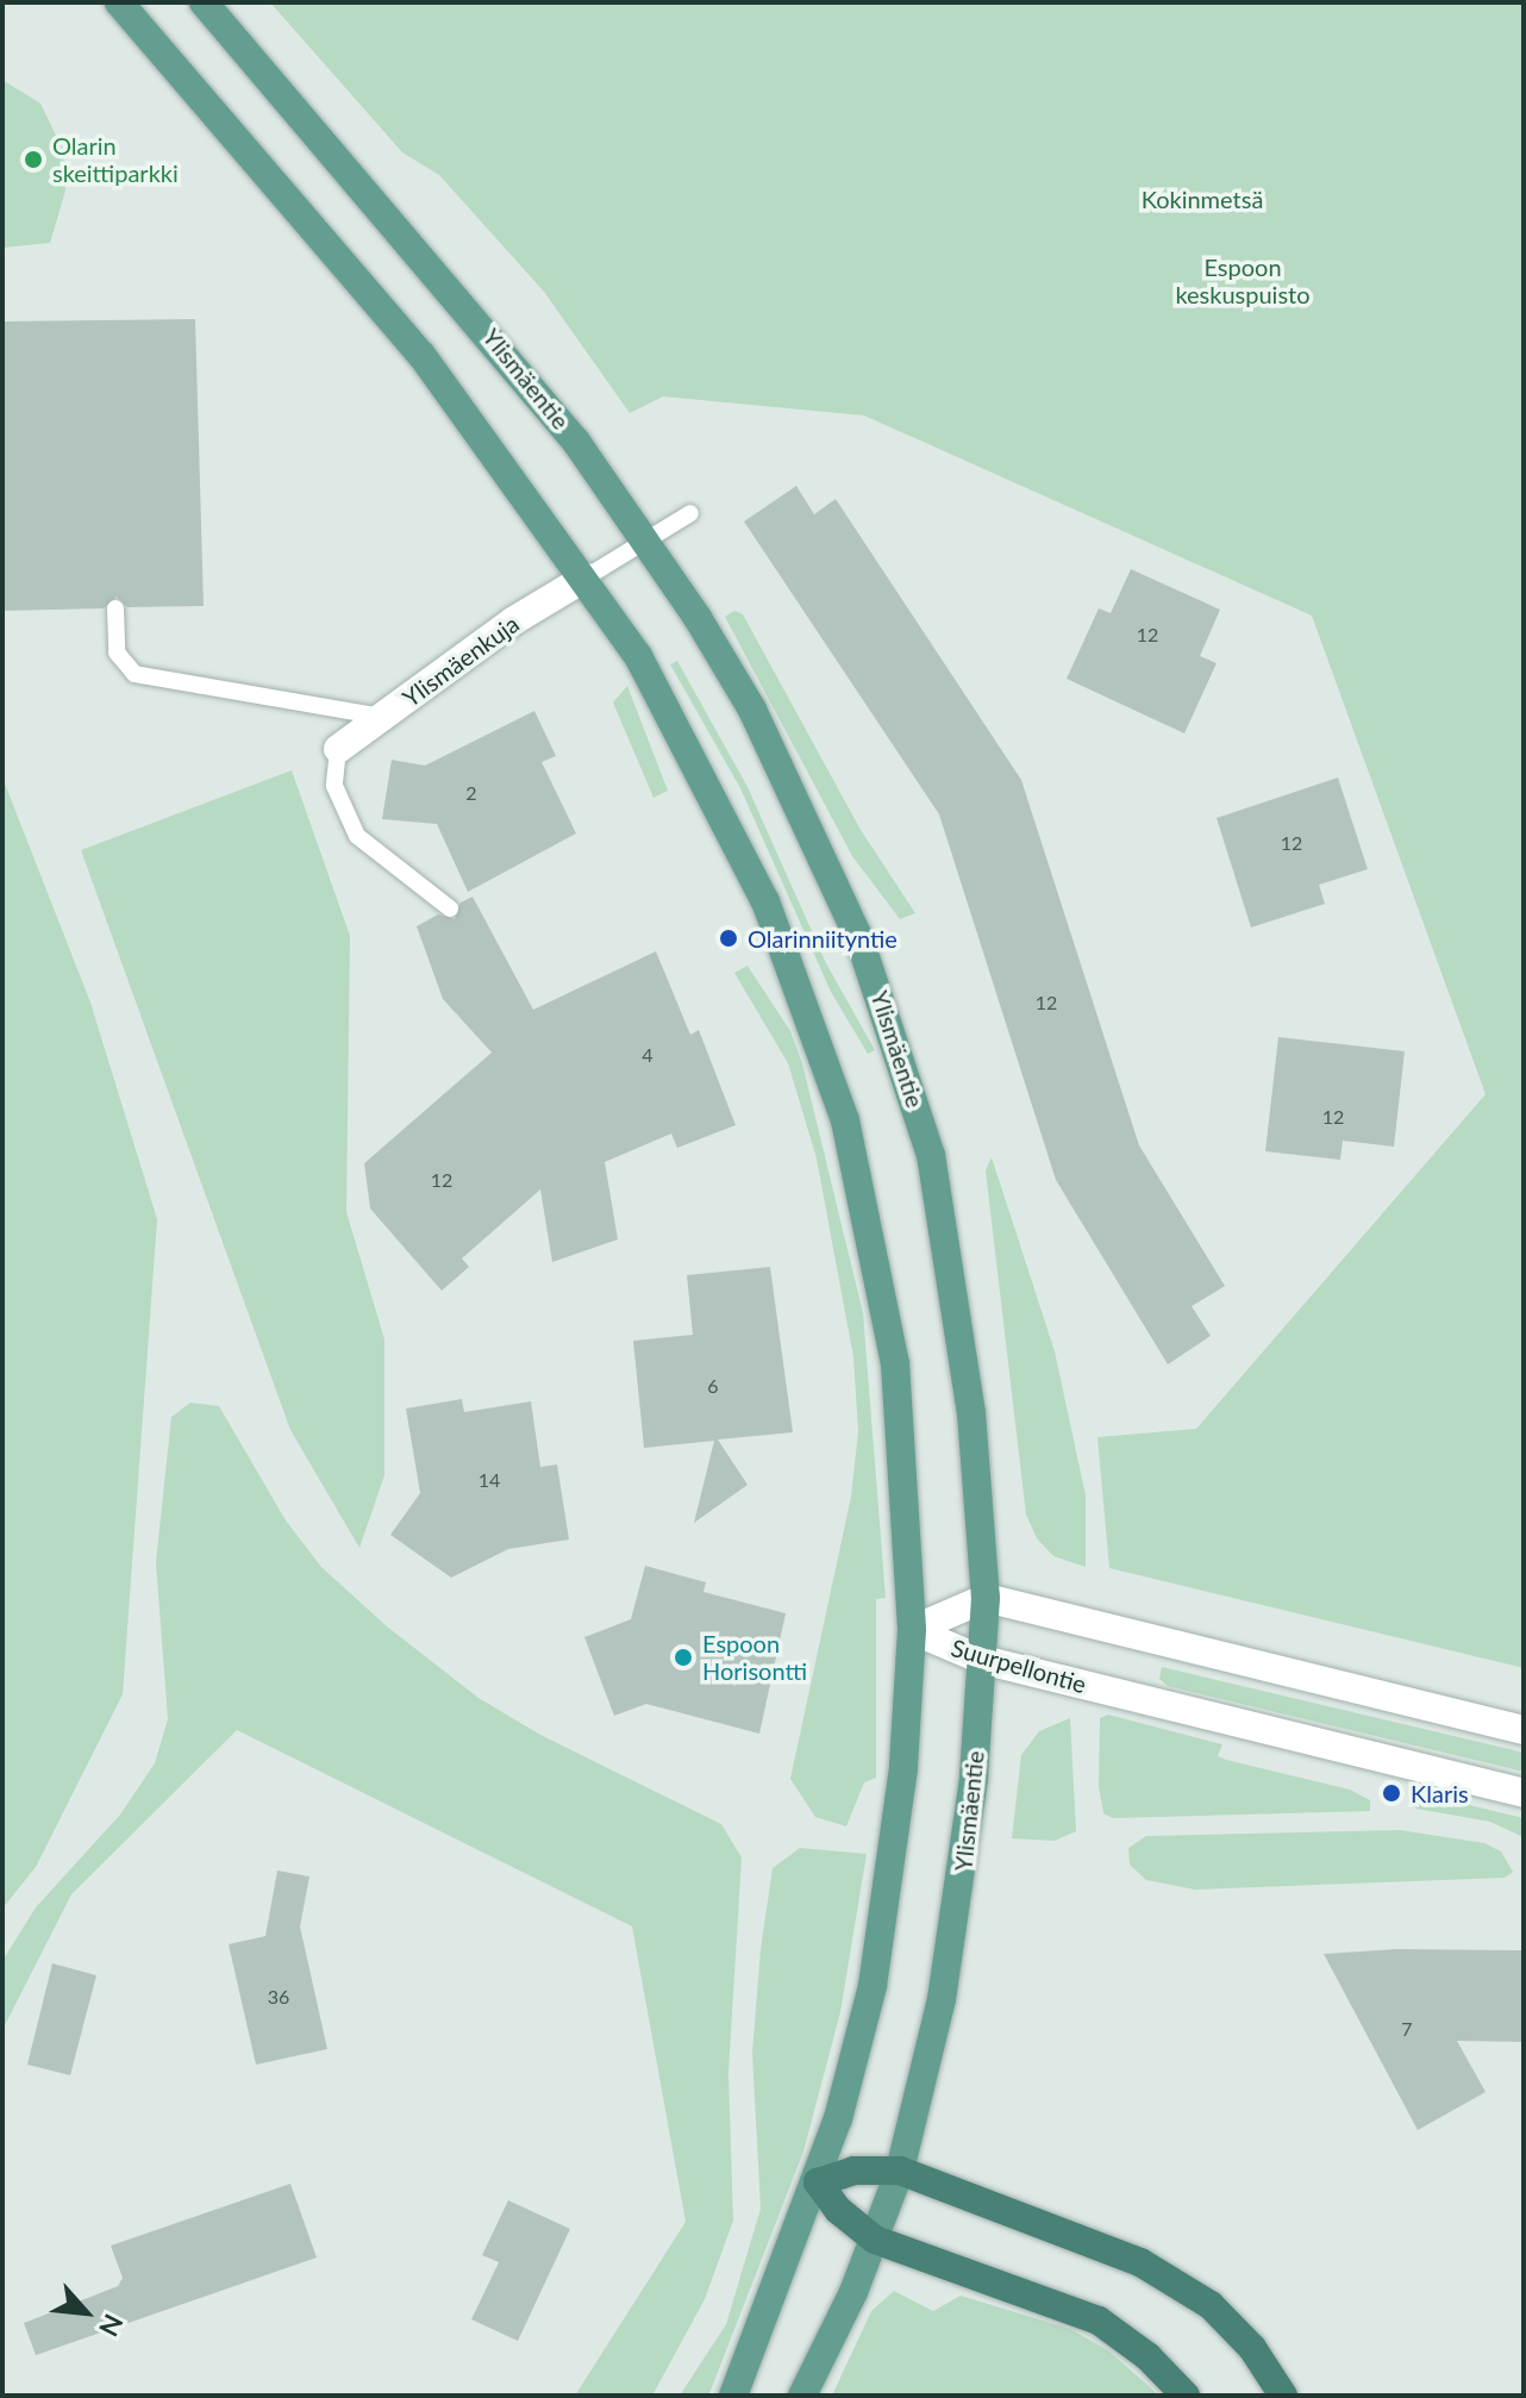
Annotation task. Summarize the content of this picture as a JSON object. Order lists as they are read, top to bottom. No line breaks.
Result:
{"streets":{"main road":["Ylismäentie","Ylismäenkuja","Suurpellontie"]},"crossings":[["Ylismäentie","Suurpellontie"]],"parks":["Kokinmetsä","Espoon keskuspuisto"],"places":["Olarin skeittiparkki","Olarinniityntie","Espoon Horisontti","Klaris"],"house_numbers":["12","2","12","12","4","12","12","6","14","36","7"],"north":"bottom right"}
